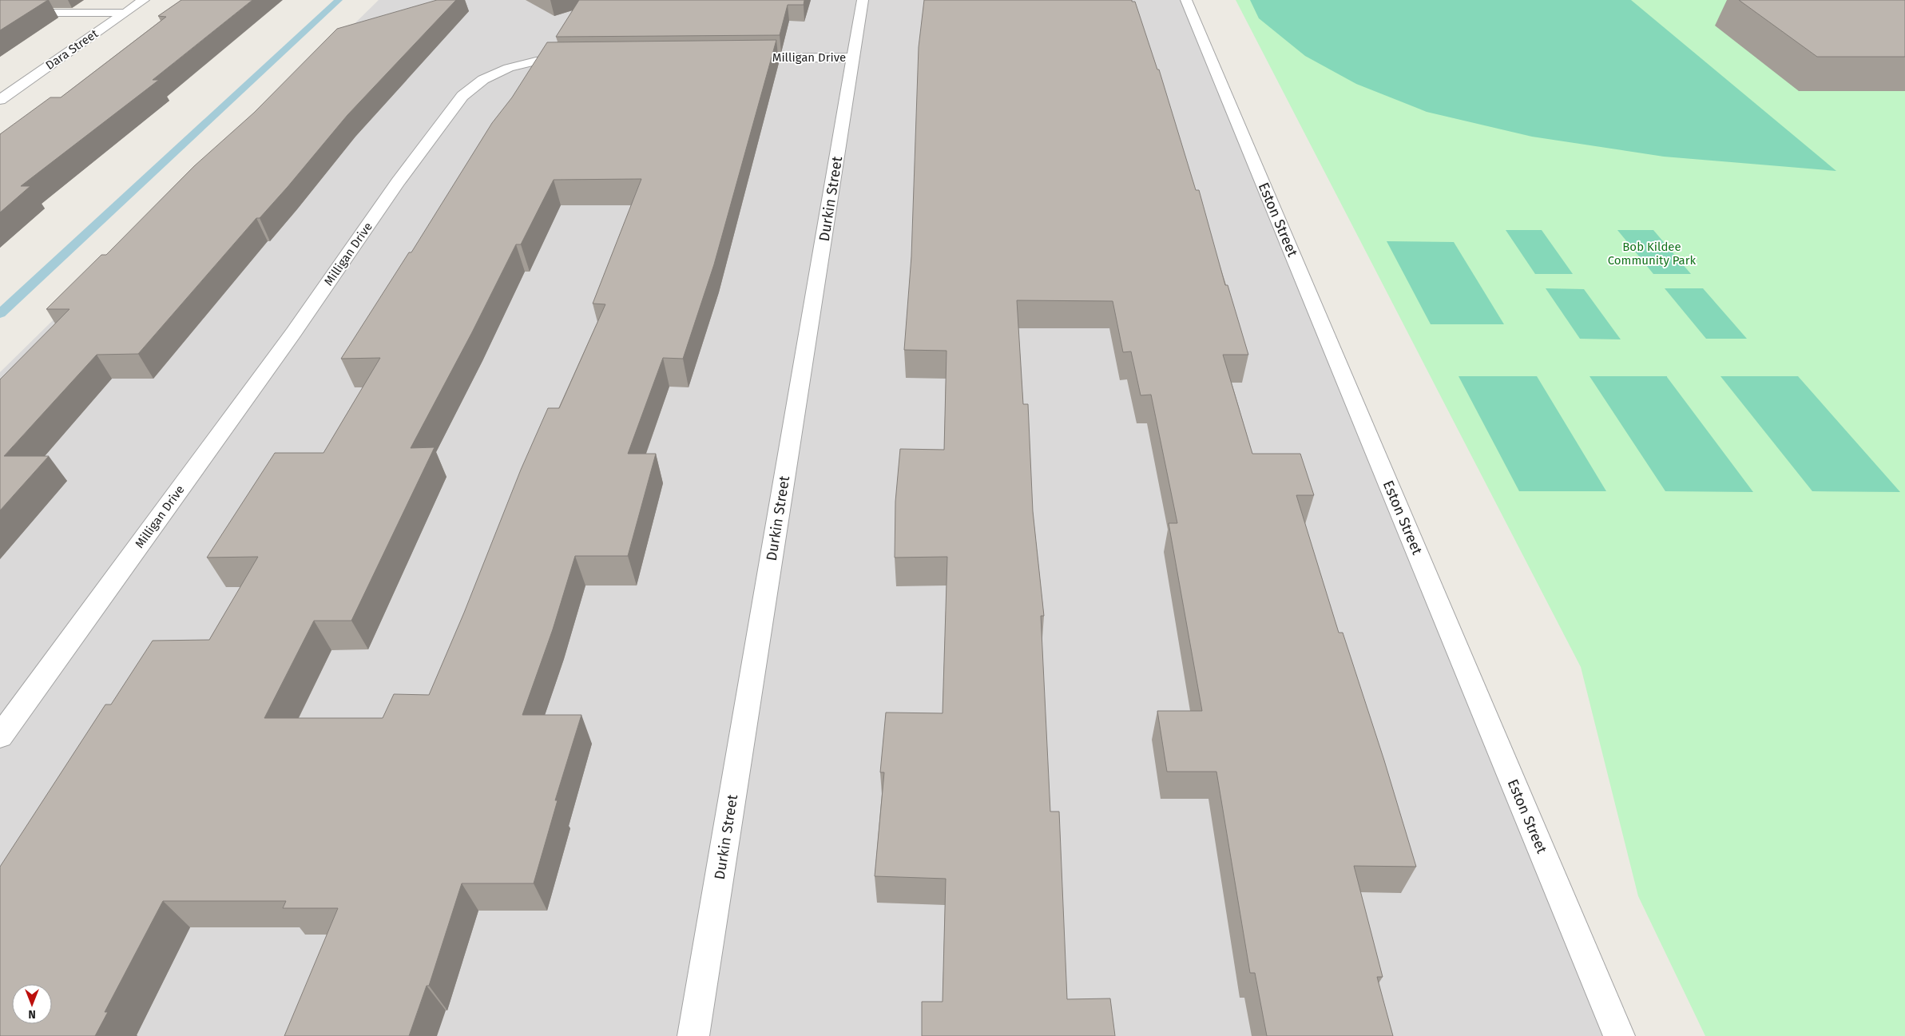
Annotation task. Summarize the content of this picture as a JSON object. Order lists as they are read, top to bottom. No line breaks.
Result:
{"streets":{"street":["Dara Street","Milligan Drive","Durkin Street","Eston Street"]},"crossings":[["Milligan Drive","Durkin Street"]],"parks":["Bob Kildee Community Park"],"north":"bottom"}
